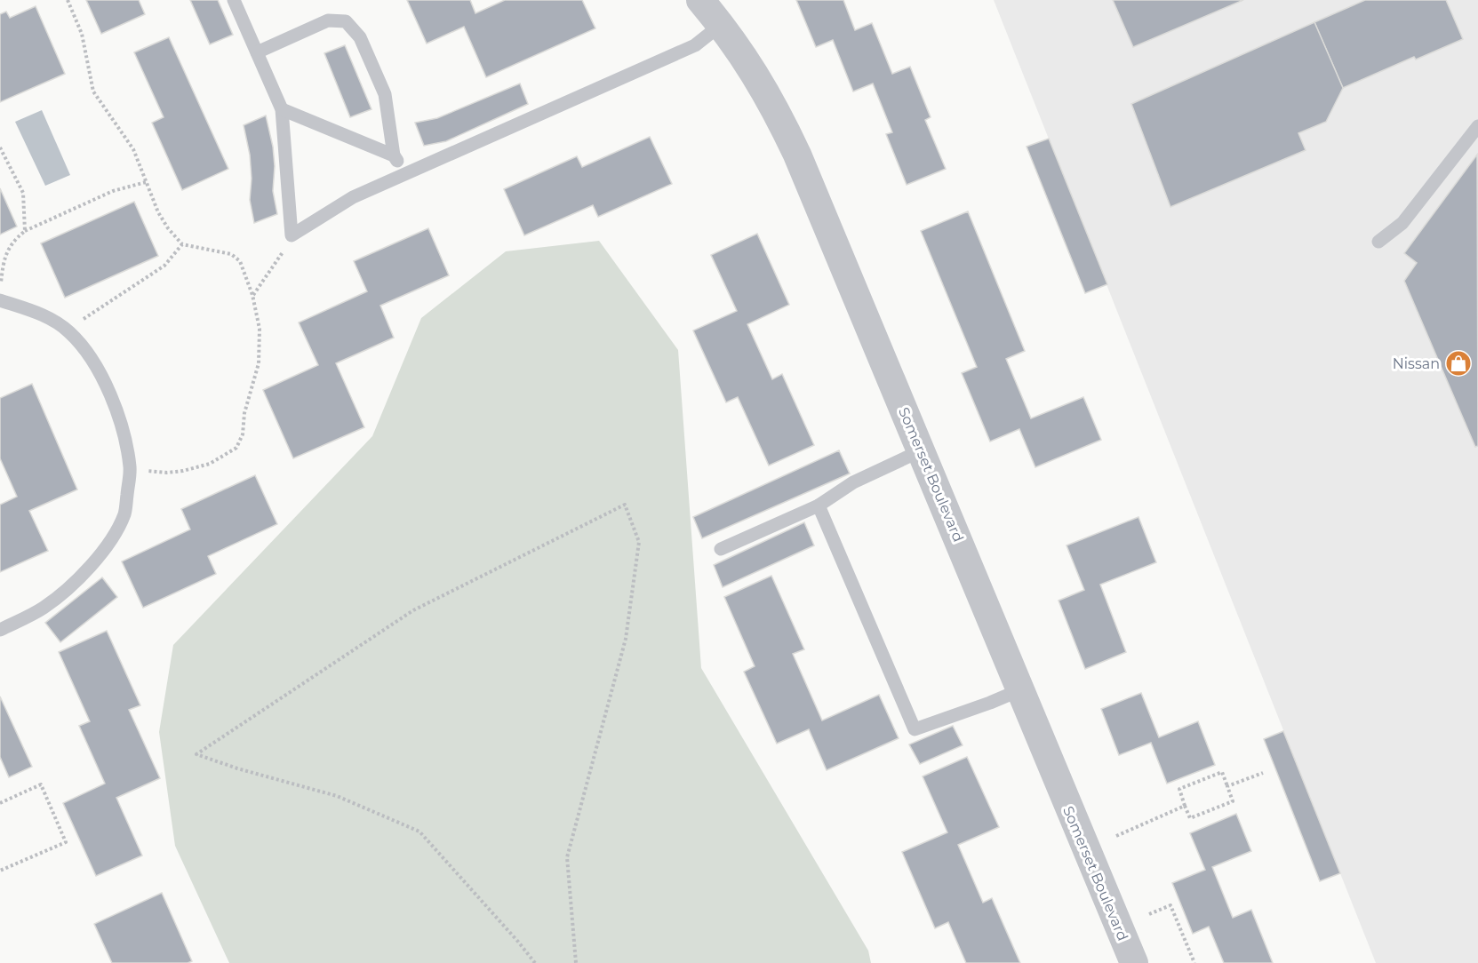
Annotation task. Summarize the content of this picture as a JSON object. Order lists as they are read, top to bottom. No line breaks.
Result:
{"streets":{"street":["Somerset Boulevard"]},"places":{"shop":["Nissan"]}}
